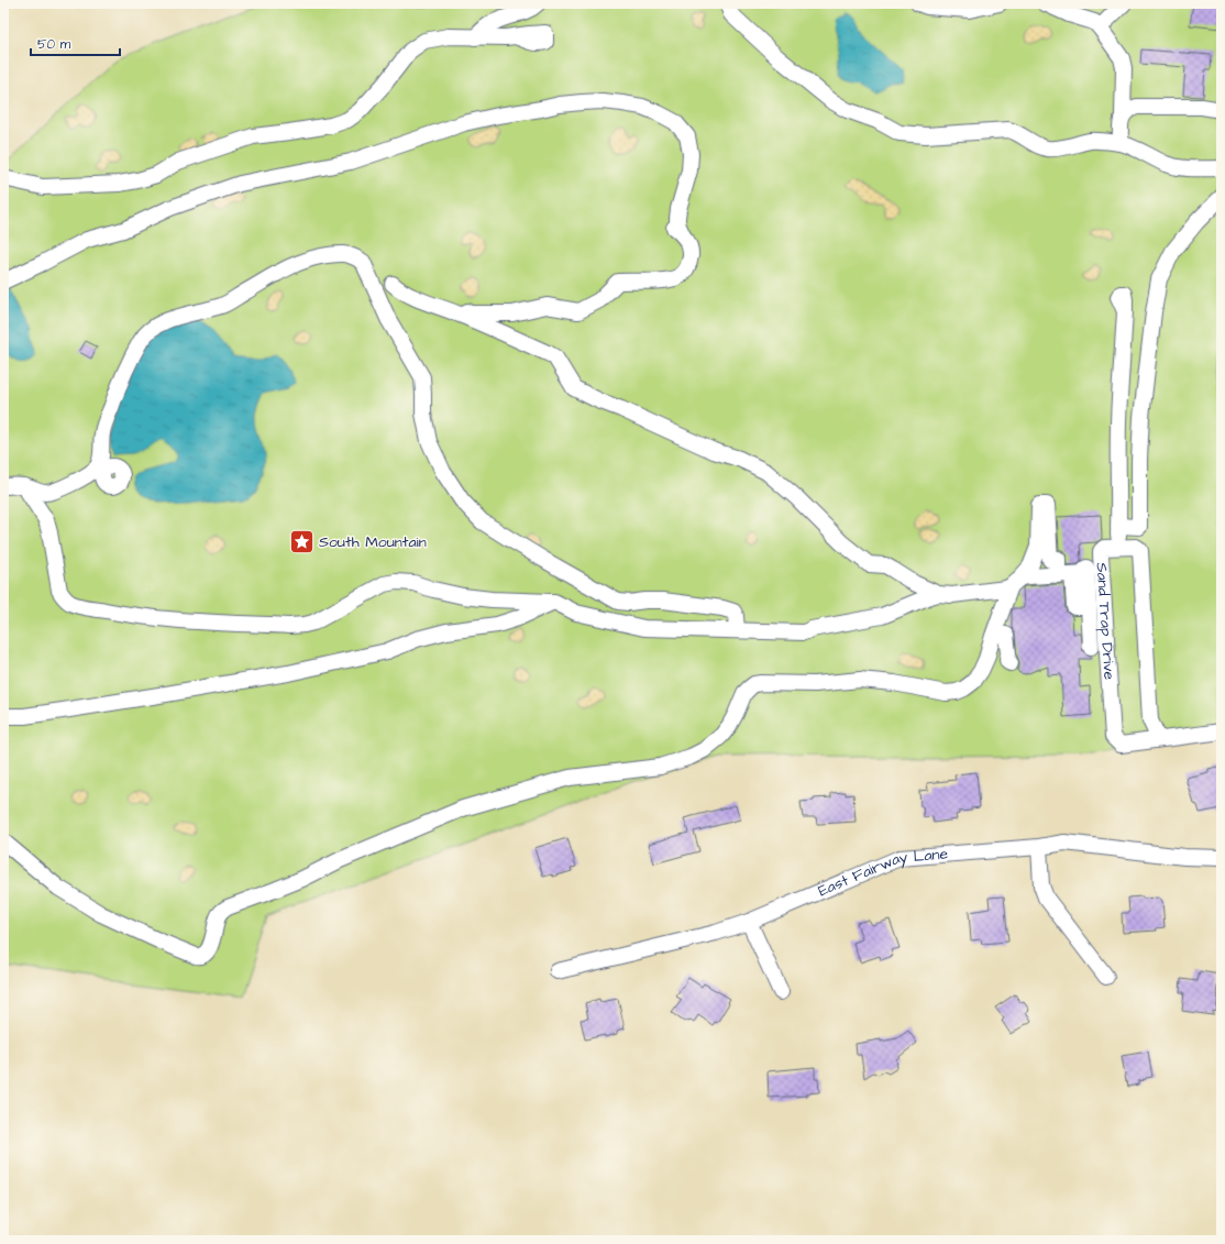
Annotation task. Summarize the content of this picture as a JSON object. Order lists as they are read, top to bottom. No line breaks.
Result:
{"streets":{"street":["Sand Trap Drive","East Fairway Lane"]},"places":{"place":["South Mountain"]},"scale_bar":"50 m"}
